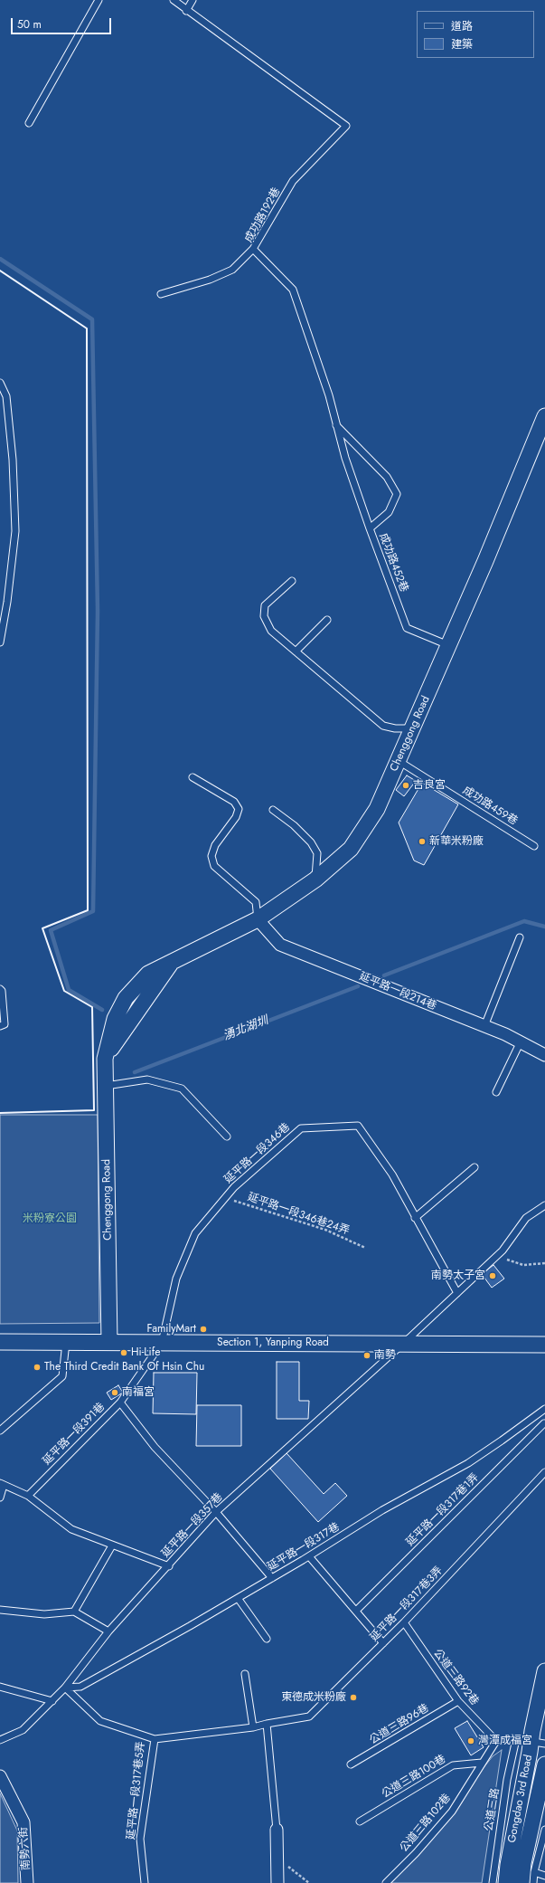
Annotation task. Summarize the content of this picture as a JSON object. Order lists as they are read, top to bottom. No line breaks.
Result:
{"streets":{"street":["Chenggong Road","延平路一段214巷","Section 1, Yanping Road","Gongdao 3rd Road","南勢六街"],"lane":["成功路192巷","成功路452巷","成功路459巷","延平路一段346巷","延平路一段391巷","延平路一段317巷1弄","延平路一段357巷","延平路一段317巷","延平路一段317巷3弄","公道三路92巷","公道三路96巷","公道三路100巷","延平路一段317巷5弄","公道三路","公道三路102巷"],"path":["延平路一段346巷24弄"]},"crossings":[["成功路192巷","成功路452巷"],["成功路452巷","Chenggong Road"],["Chenggong Road","成功路459巷"],["Chenggong Road","延平路一段214巷"],["Chenggong Road","Section 1, Yanping Road"],["延平路一段346巷","延平路一段346巷24弄"],["延平路一段346巷","Section 1, Yanping Road"],["延平路一段346巷","延平路一段391巷"],["延平路一段346巷","延平路一段357巷"],["Section 1, Yanping Road","延平路一段391巷"],["Section 1, Yanping Road","延平路一段357巷"],["延平路一段357巷","延平路一段317巷"],["延平路一段357巷","延平路一段317巷5弄"],["延平路一段317巷","延平路一段317巷5弄"],["延平路一段317巷3弄","公道三路92巷"],["延平路一段317巷3弄","延平路一段317巷5弄"],["公道三路92巷","公道三路96巷"],["公道三路92巷","公道三路102巷"],["公道三路100巷","公道三路102巷"],["Gongdao 3rd Road","公道三路"]],"water":["湧北湖圳"],"parks":["米粉寮公園"],"places":["吉良宮","新華米粉廠","南勢太子宮","FamilyMart","Hi-Life","南勢","The Third Credit Bank Of Hsin Chu","南福宮","東德成米粉廠","灣潭成福宮"],"legend":["道路","建築"],"scale_bar":"50 m"}
